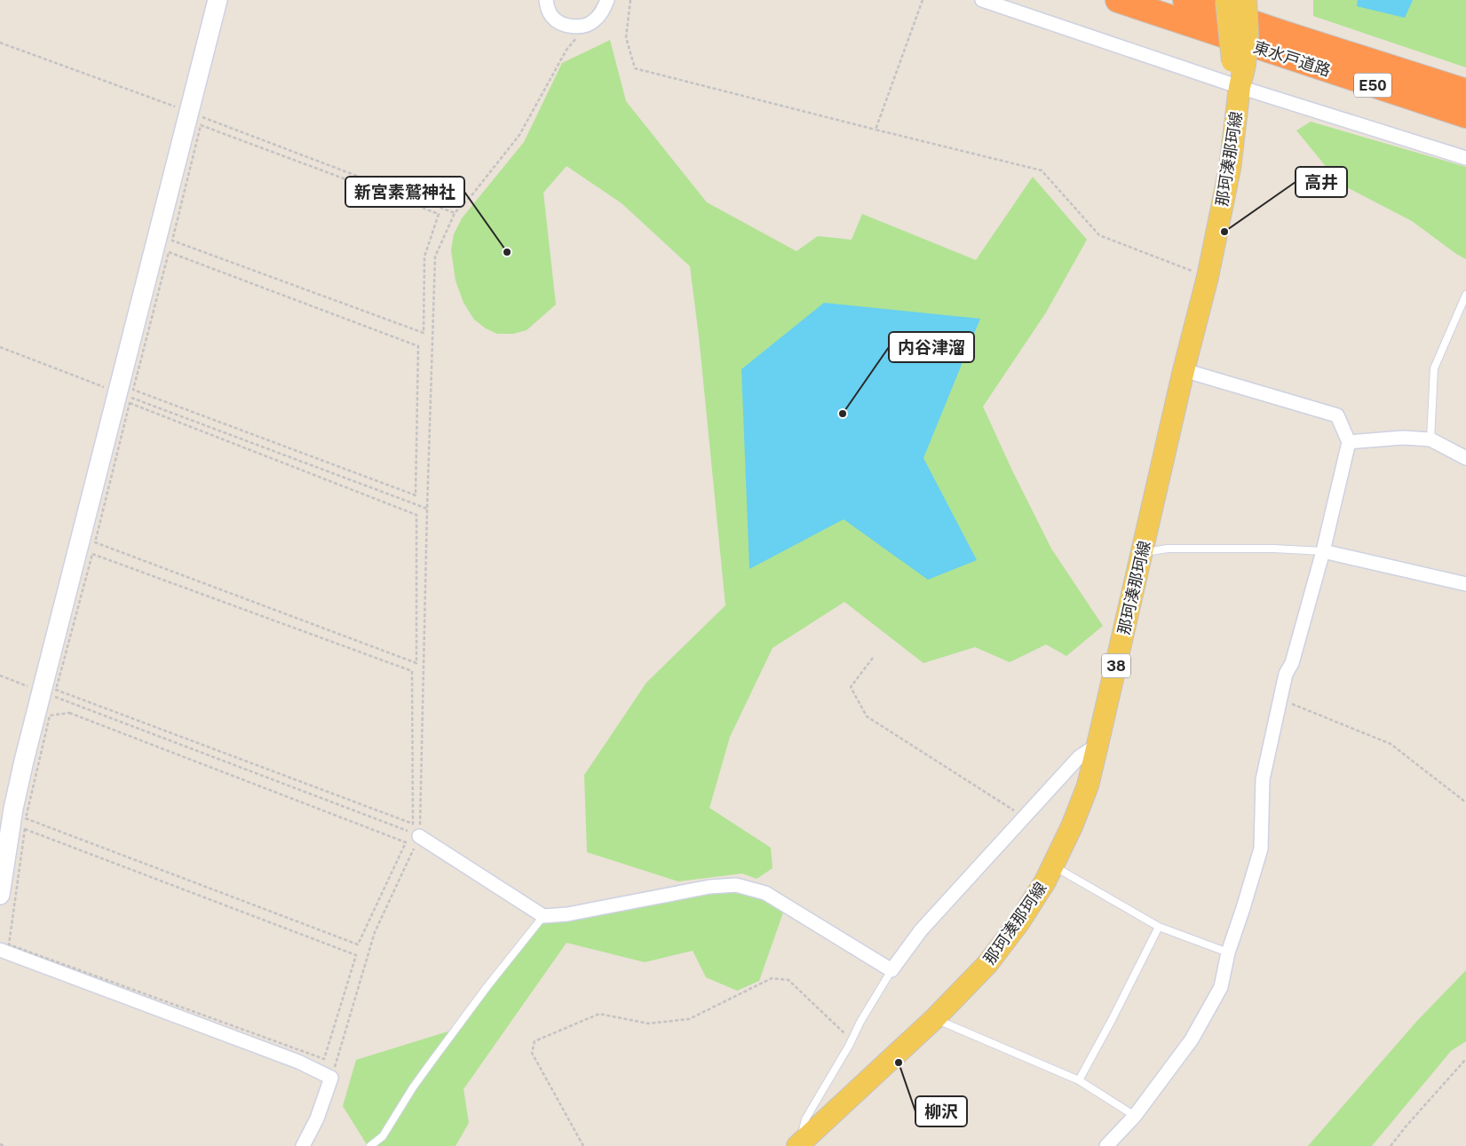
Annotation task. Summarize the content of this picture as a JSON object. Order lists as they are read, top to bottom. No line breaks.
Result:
{"streets":{"highway":["東水戸道路","E50"],"main road":["那珂湊那珂線","38"]},"places":["高井","新宮素鷲神社","内谷津溜","柳沢"]}
